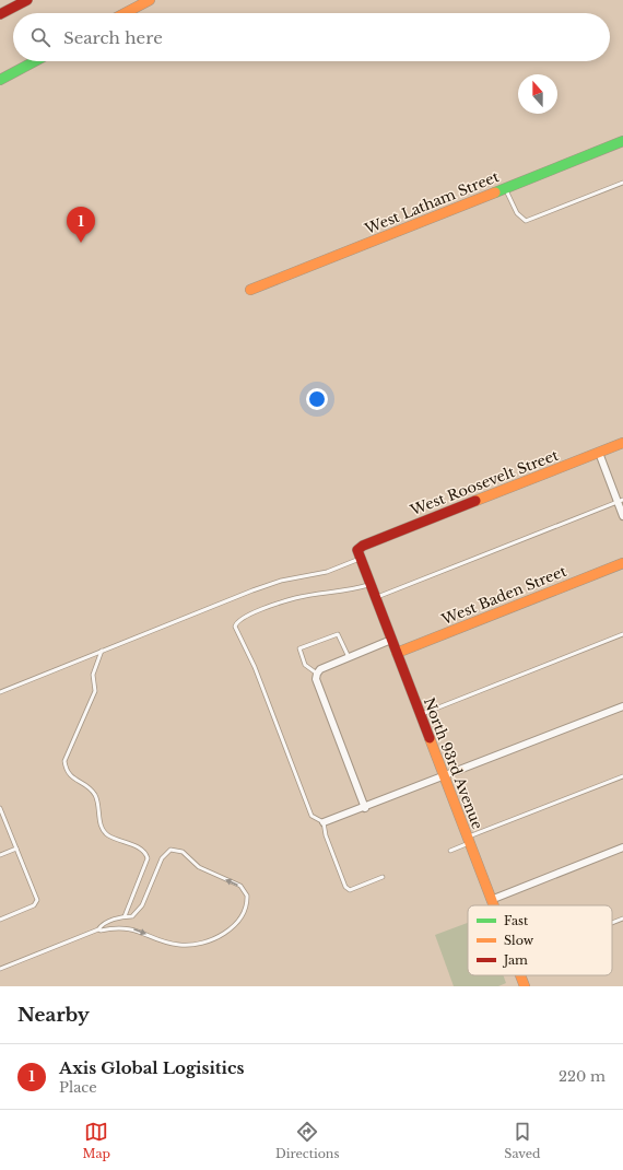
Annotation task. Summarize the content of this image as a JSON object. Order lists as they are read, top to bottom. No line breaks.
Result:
{"streets":{"main road":["West Latham Street","West Roosevelt Street","West Baden Street","North 93rd Avenue"]},"crossings":[["West Roosevelt Street","North 93rd Avenue"],["West Baden Street","North 93rd Avenue"]],"legend":["Fast","Slow","Jam"],"north":"top","page":{"search":"Search here","pins":"1","heading":"Nearby","list":[{"mark":"1","name":"Axis Global Logisitics","note":"Place","value":"220 m"}],"nav":["Map","Directions","Saved"]}}
